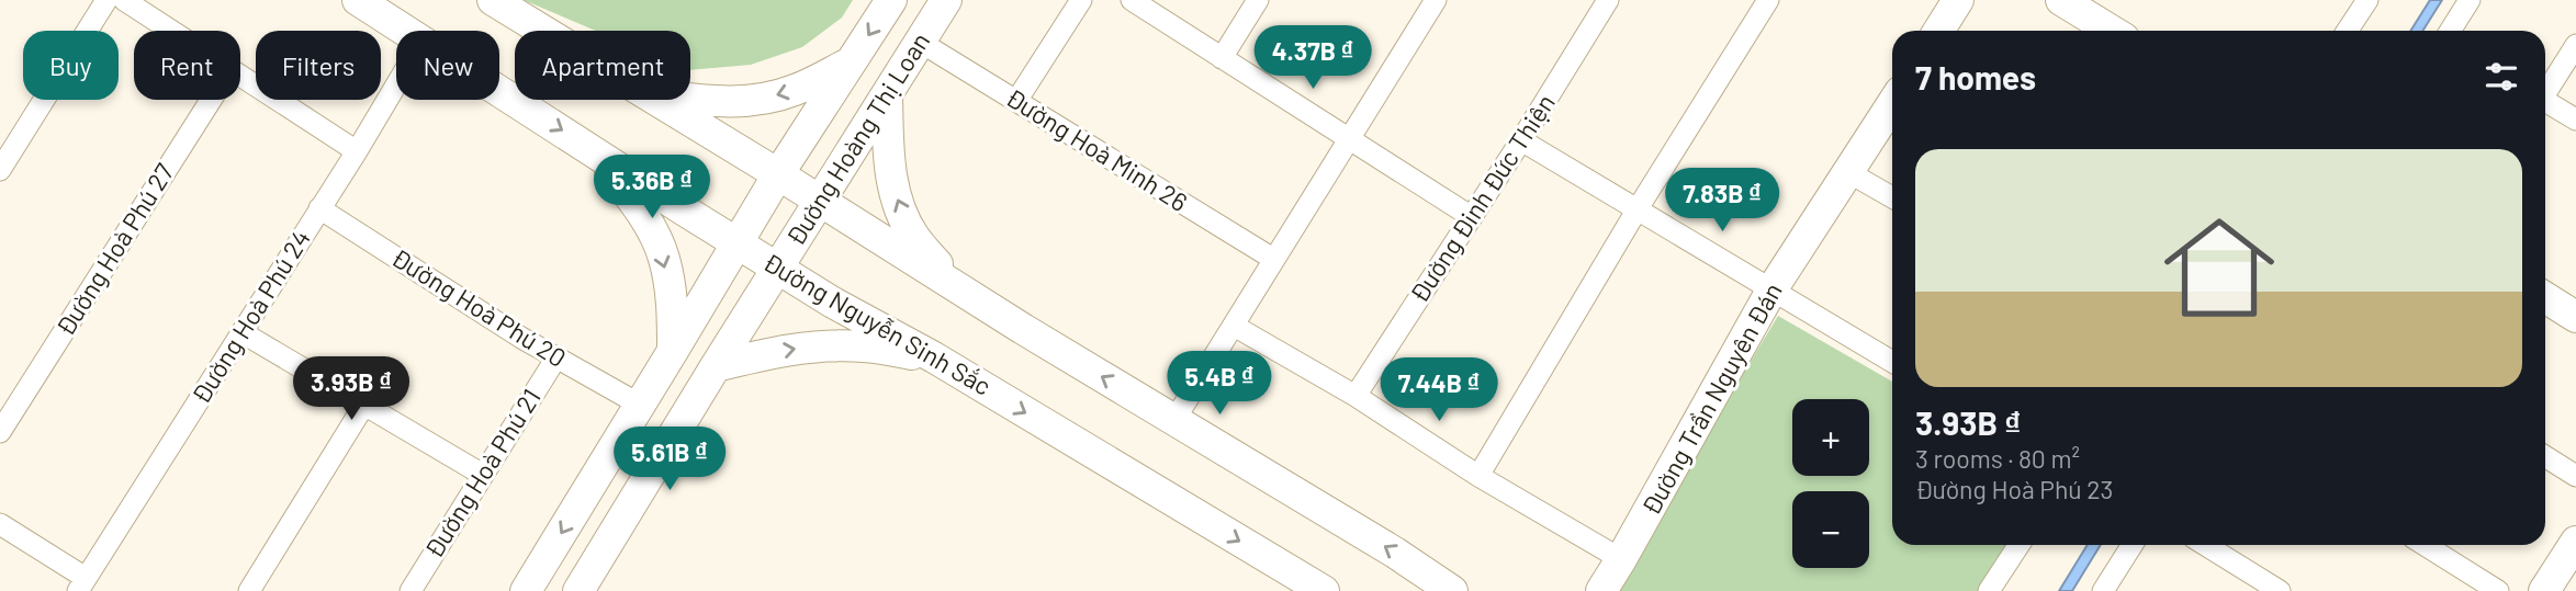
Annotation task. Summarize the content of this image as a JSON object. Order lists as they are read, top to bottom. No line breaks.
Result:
{"streets":{"main road":["Đường Hoàng Thị Loan","Đường Nguyễn Sinh Sắc","Đường Trần Nguyên Đán"],"street":["Đường Hoà Minh 26","Đường Đinh Đức Thiện","Đường Hoà Phú 27","Đường Hoà Phú 20","Đường Hoà Phú 24","Đường Hoà Phú 21"]},"crossings":[["Đường Hoàng Thị Loan","Đường Hoà Minh 26"],["Đường Hoàng Thị Loan","Đường Hoà Phú 20"],["Đường Hoàng Thị Loan","Đường Nguyễn Sinh Sắc"],["Đường Hoà Phú 20","Đường Hoà Phú 24"],["Đường Hoà Phú 20","Đường Hoà Phú 21"]],"page":{"price":["4.37B ₫","5.36B ₫","7.83B ₫","5.4B ₫","3.93B ₫","7.44B ₫","5.61B ₫"],"chip":["Buy","Rent","Filters","New","Apartment"],"heading":"7 homes","list":[{"name":"3.93B ₫","note":"3 rooms · 80 m² · Đường Hoà Phú 23"}],"map_buttons":["+","−"]}}
